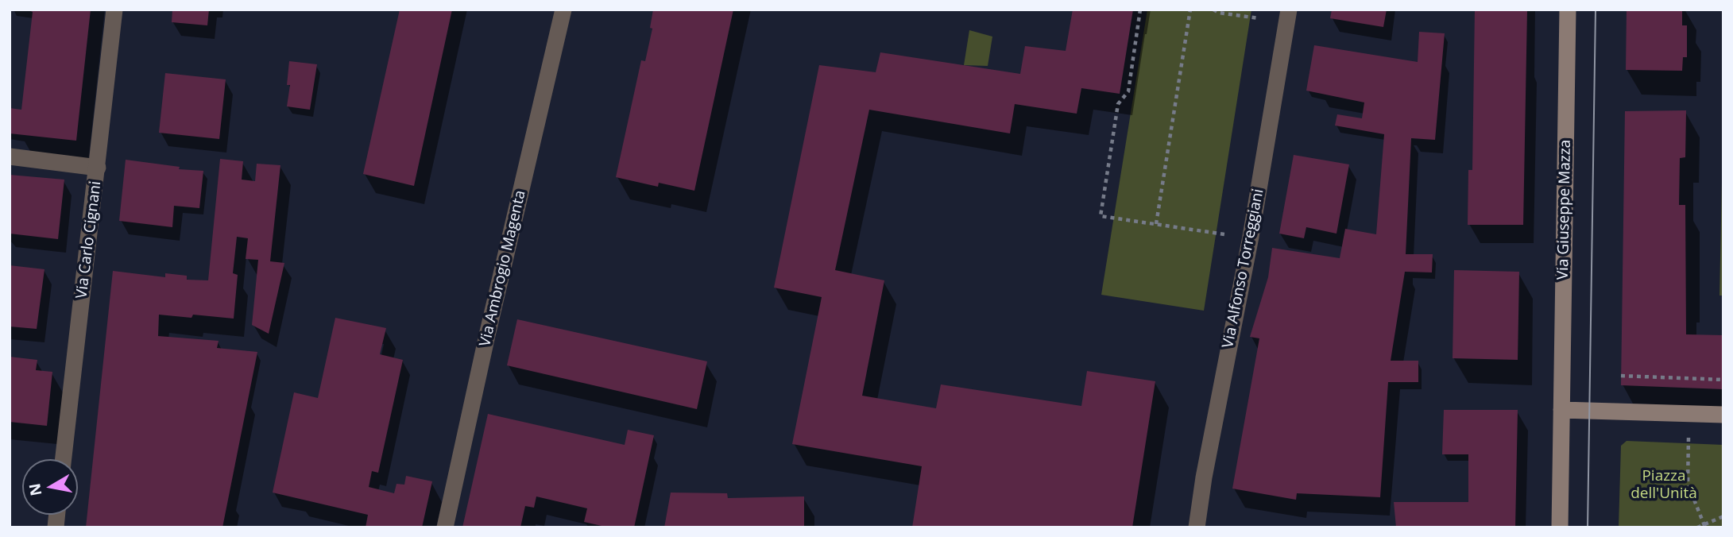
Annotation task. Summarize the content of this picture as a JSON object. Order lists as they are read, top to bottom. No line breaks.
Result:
{"streets":{"main road":["Via Giuseppe Mazza"],"street":["Via Carlo Cignani","Via Ambrogio Magenta","Via Alfonso Torreggiani"]},"parks":["Piazza dell'Unità"],"north":"left"}
